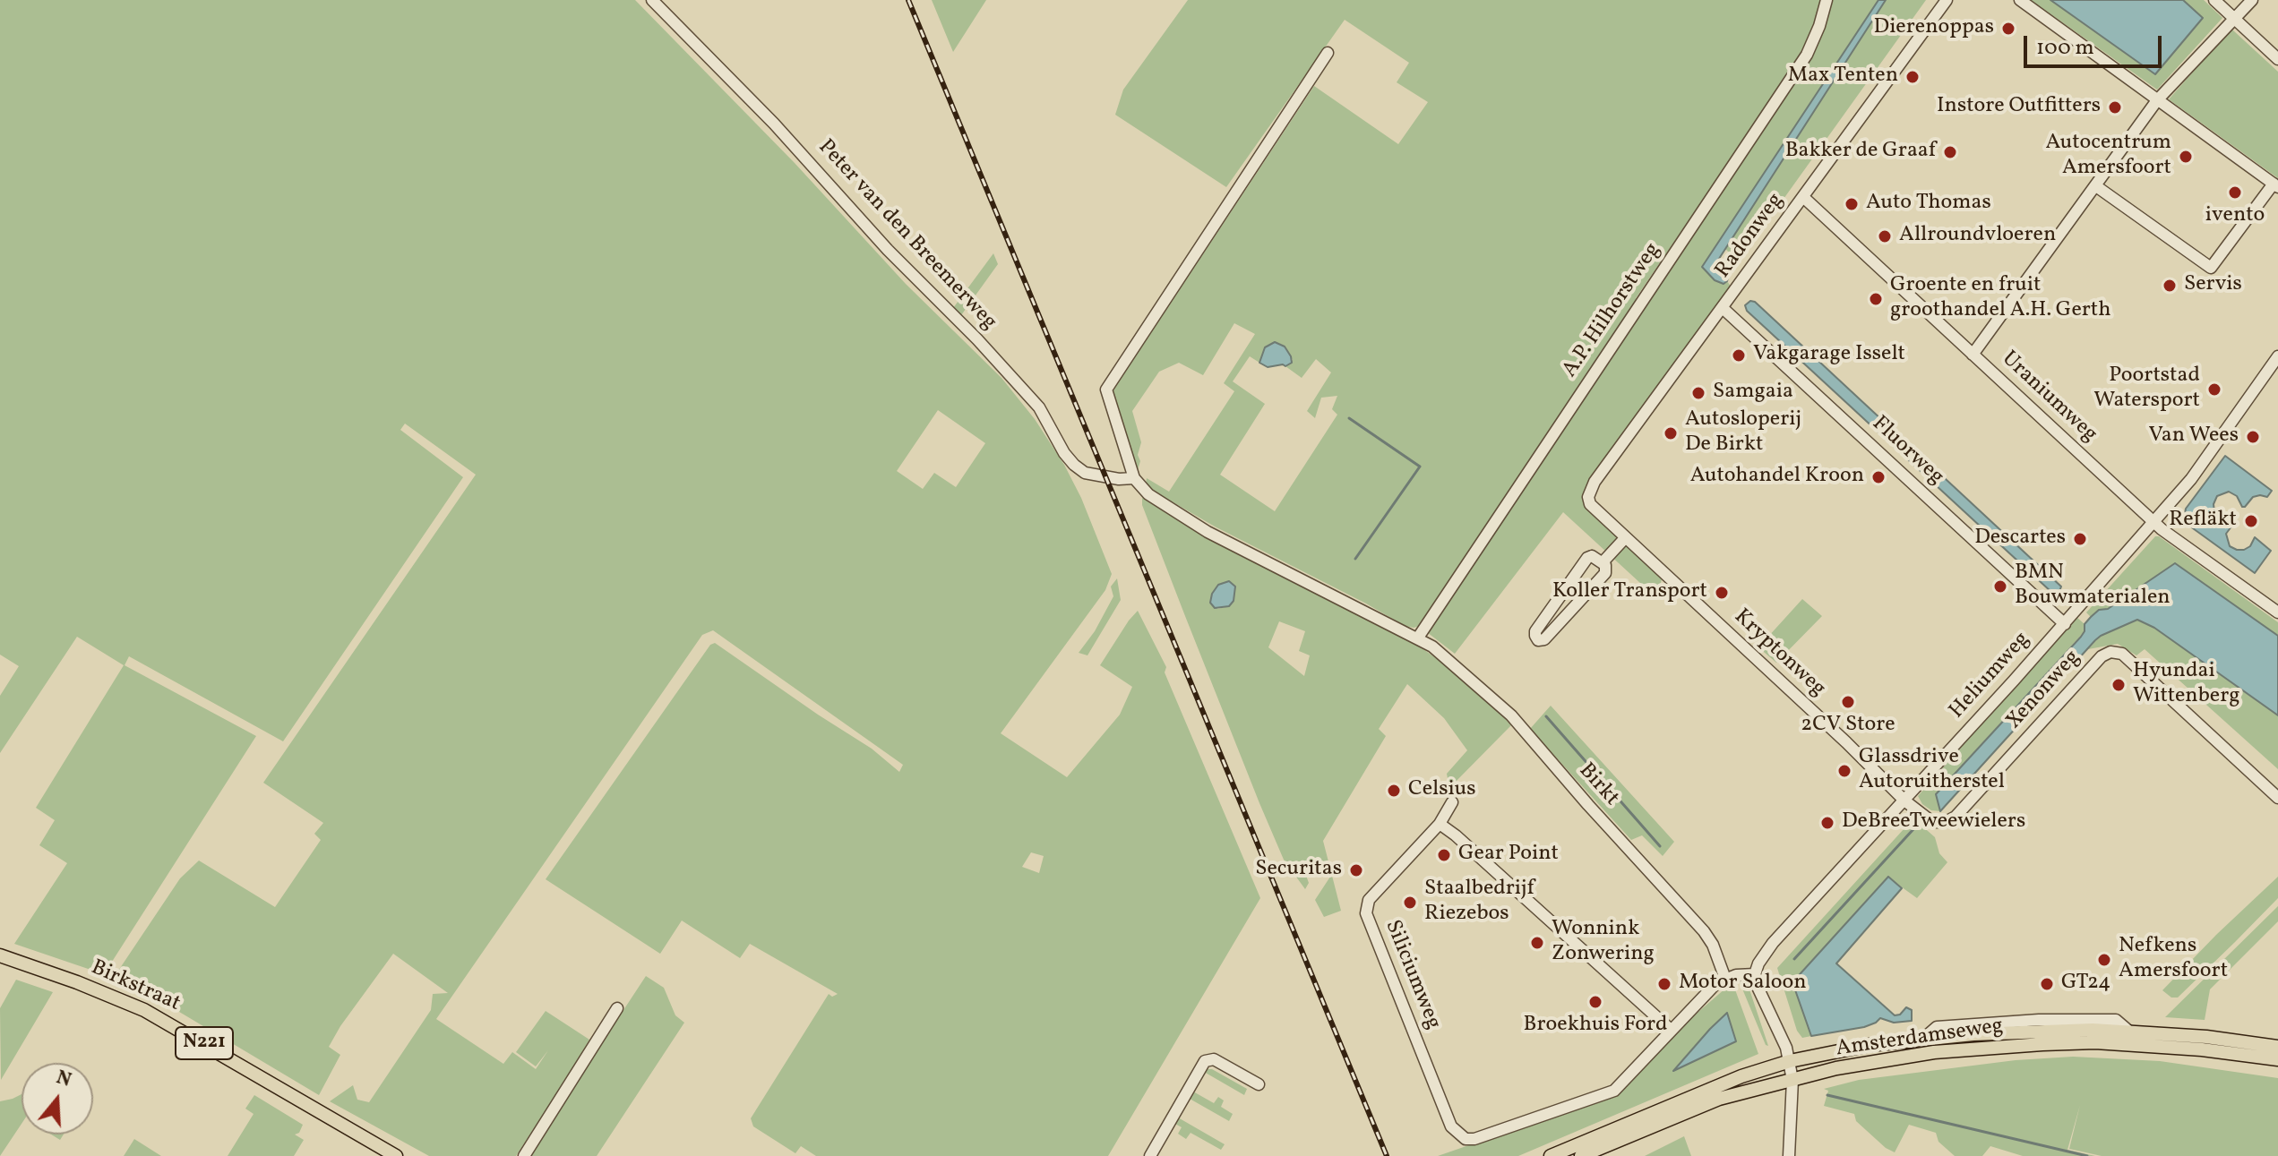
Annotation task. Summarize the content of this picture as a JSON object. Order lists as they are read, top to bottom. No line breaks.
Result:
{"streets":{"main road":["Birkstraat","Amsterdamseweg","N221"],"street":["Peter van den Breemerweg","Radonweg","A.P. Hilhorstweg","Uraniumweg","Fluorweg","Kryptonweg","Heliumweg","Xenonweg","Birkt","Siliciumweg"]},"crossings":[["Radonweg","Uraniumweg"],["Radonweg","Fluorweg"],["Radonweg","Kryptonweg"],["A.P. Hilhorstweg","Birkt"],["Uraniumweg","Heliumweg"],["Fluorweg","Heliumweg"],["Kryptonweg","Heliumweg"],["Kryptonweg","Xenonweg"],["Heliumweg","Xenonweg"],["Birkt","Siliciumweg"]],"places":["Dierenoppas","Max Tenten","Instore Outfitters","Bakker de Graaf","Autocentrum Amersfoort","ivento","Auto Thomas","Allroundvloeren","Servis","Groente en fruit groothandel A.H. Gerth","Vakgarage Isselt","Poortstad Watersport","Samgaia","Autosloperij De Birkt","Van Wees","Autohandel Kroon","Refläkt","Descartes","BMN Bouwmaterialen","Koller Transport","Hyundai Wittenberg","2CV Store","Glassdrive Autoruitherstel","Celsius","DeBreeTweewielers","Gear Point","Securitas","Staalbedrijf Riezebos","Wonnink Zonwering","Nefkens Amersfoort","Motor Saloon","GT24","Broekhuis Ford"],"scale_bar":"100 m","north":"top"}
